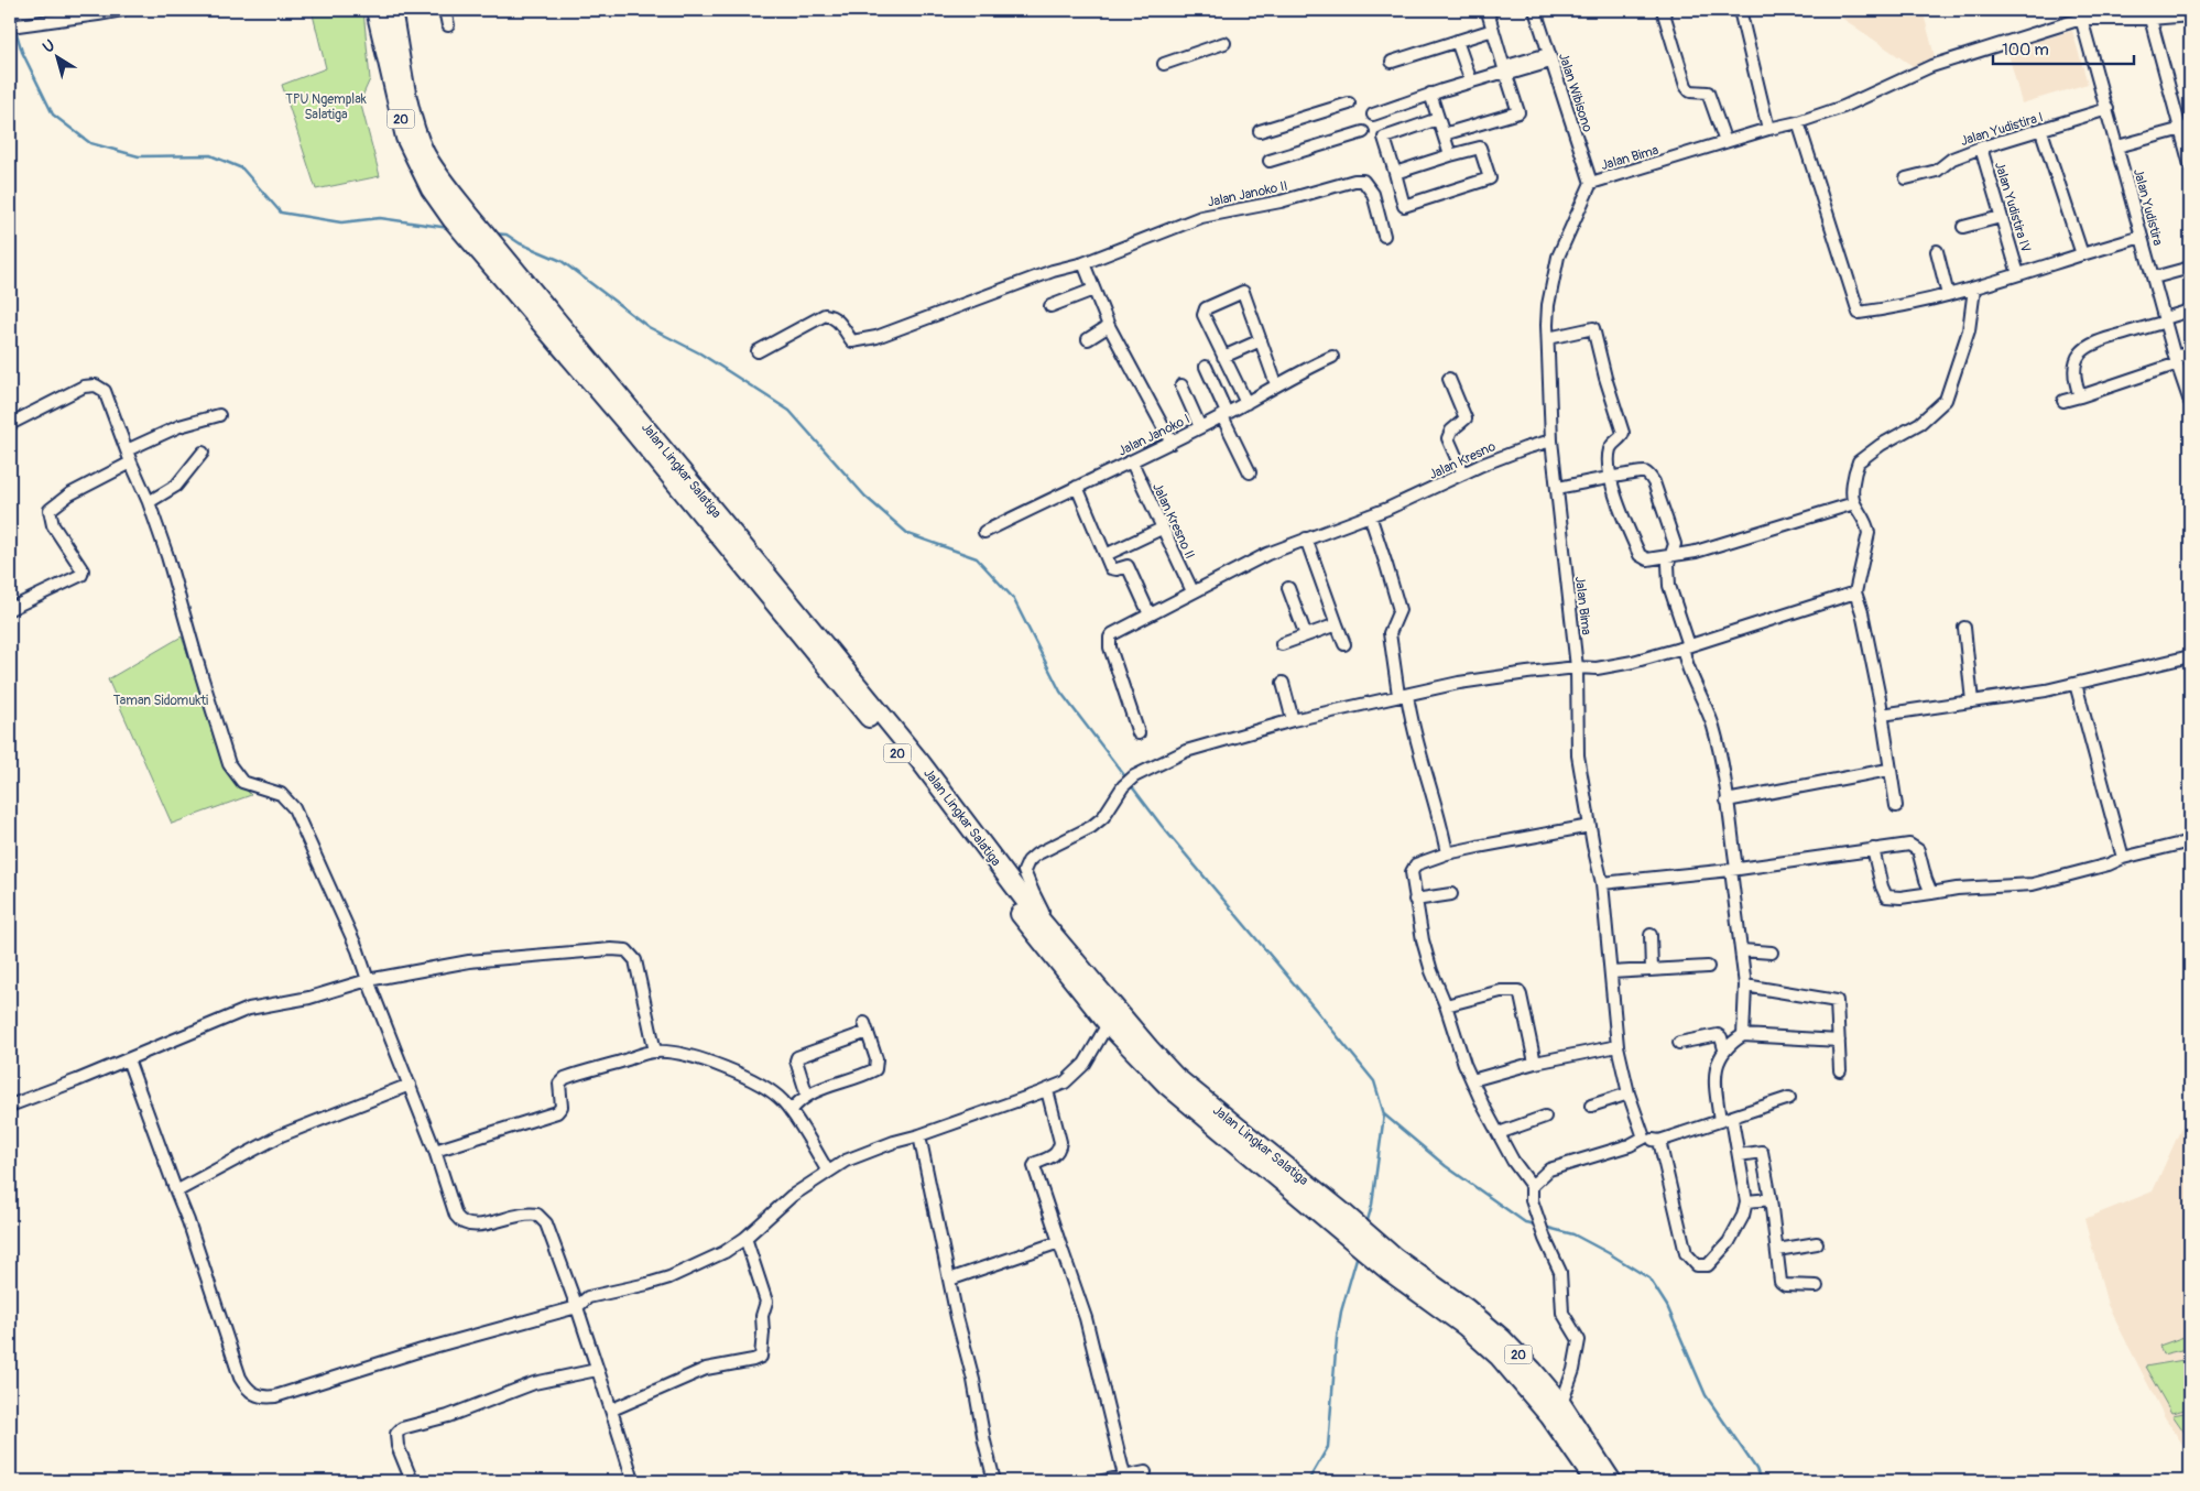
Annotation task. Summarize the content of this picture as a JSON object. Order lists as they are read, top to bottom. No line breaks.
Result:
{"streets":{"highway":["20","Jalan Lingkar Salatiga"],"street":["Jalan Wibisono","Jalan Yudistira I","Jalan Bima","Jalan Janoko II","Jalan Yudistira IV","Jalan Yudistira","Jalan Janoko I","Jalan Kresno","Jalan Kresno II"]},"crossings":[["Jalan Wibisono","Jalan Bima"],["Jalan Yudistira I","Jalan Yudistira IV"],["Jalan Yudistira I","Jalan Yudistira"],["Jalan Bima","Jalan Yudistira"],["Jalan Bima","Jalan Kresno"],["Jalan Janoko I","Jalan Kresno II"],["Jalan Kresno","Jalan Kresno II"]],"parks":["TPU Ngemplak Salatiga","Taman Sidomukti"],"scale_bar":"100 m","north":"top left"}
